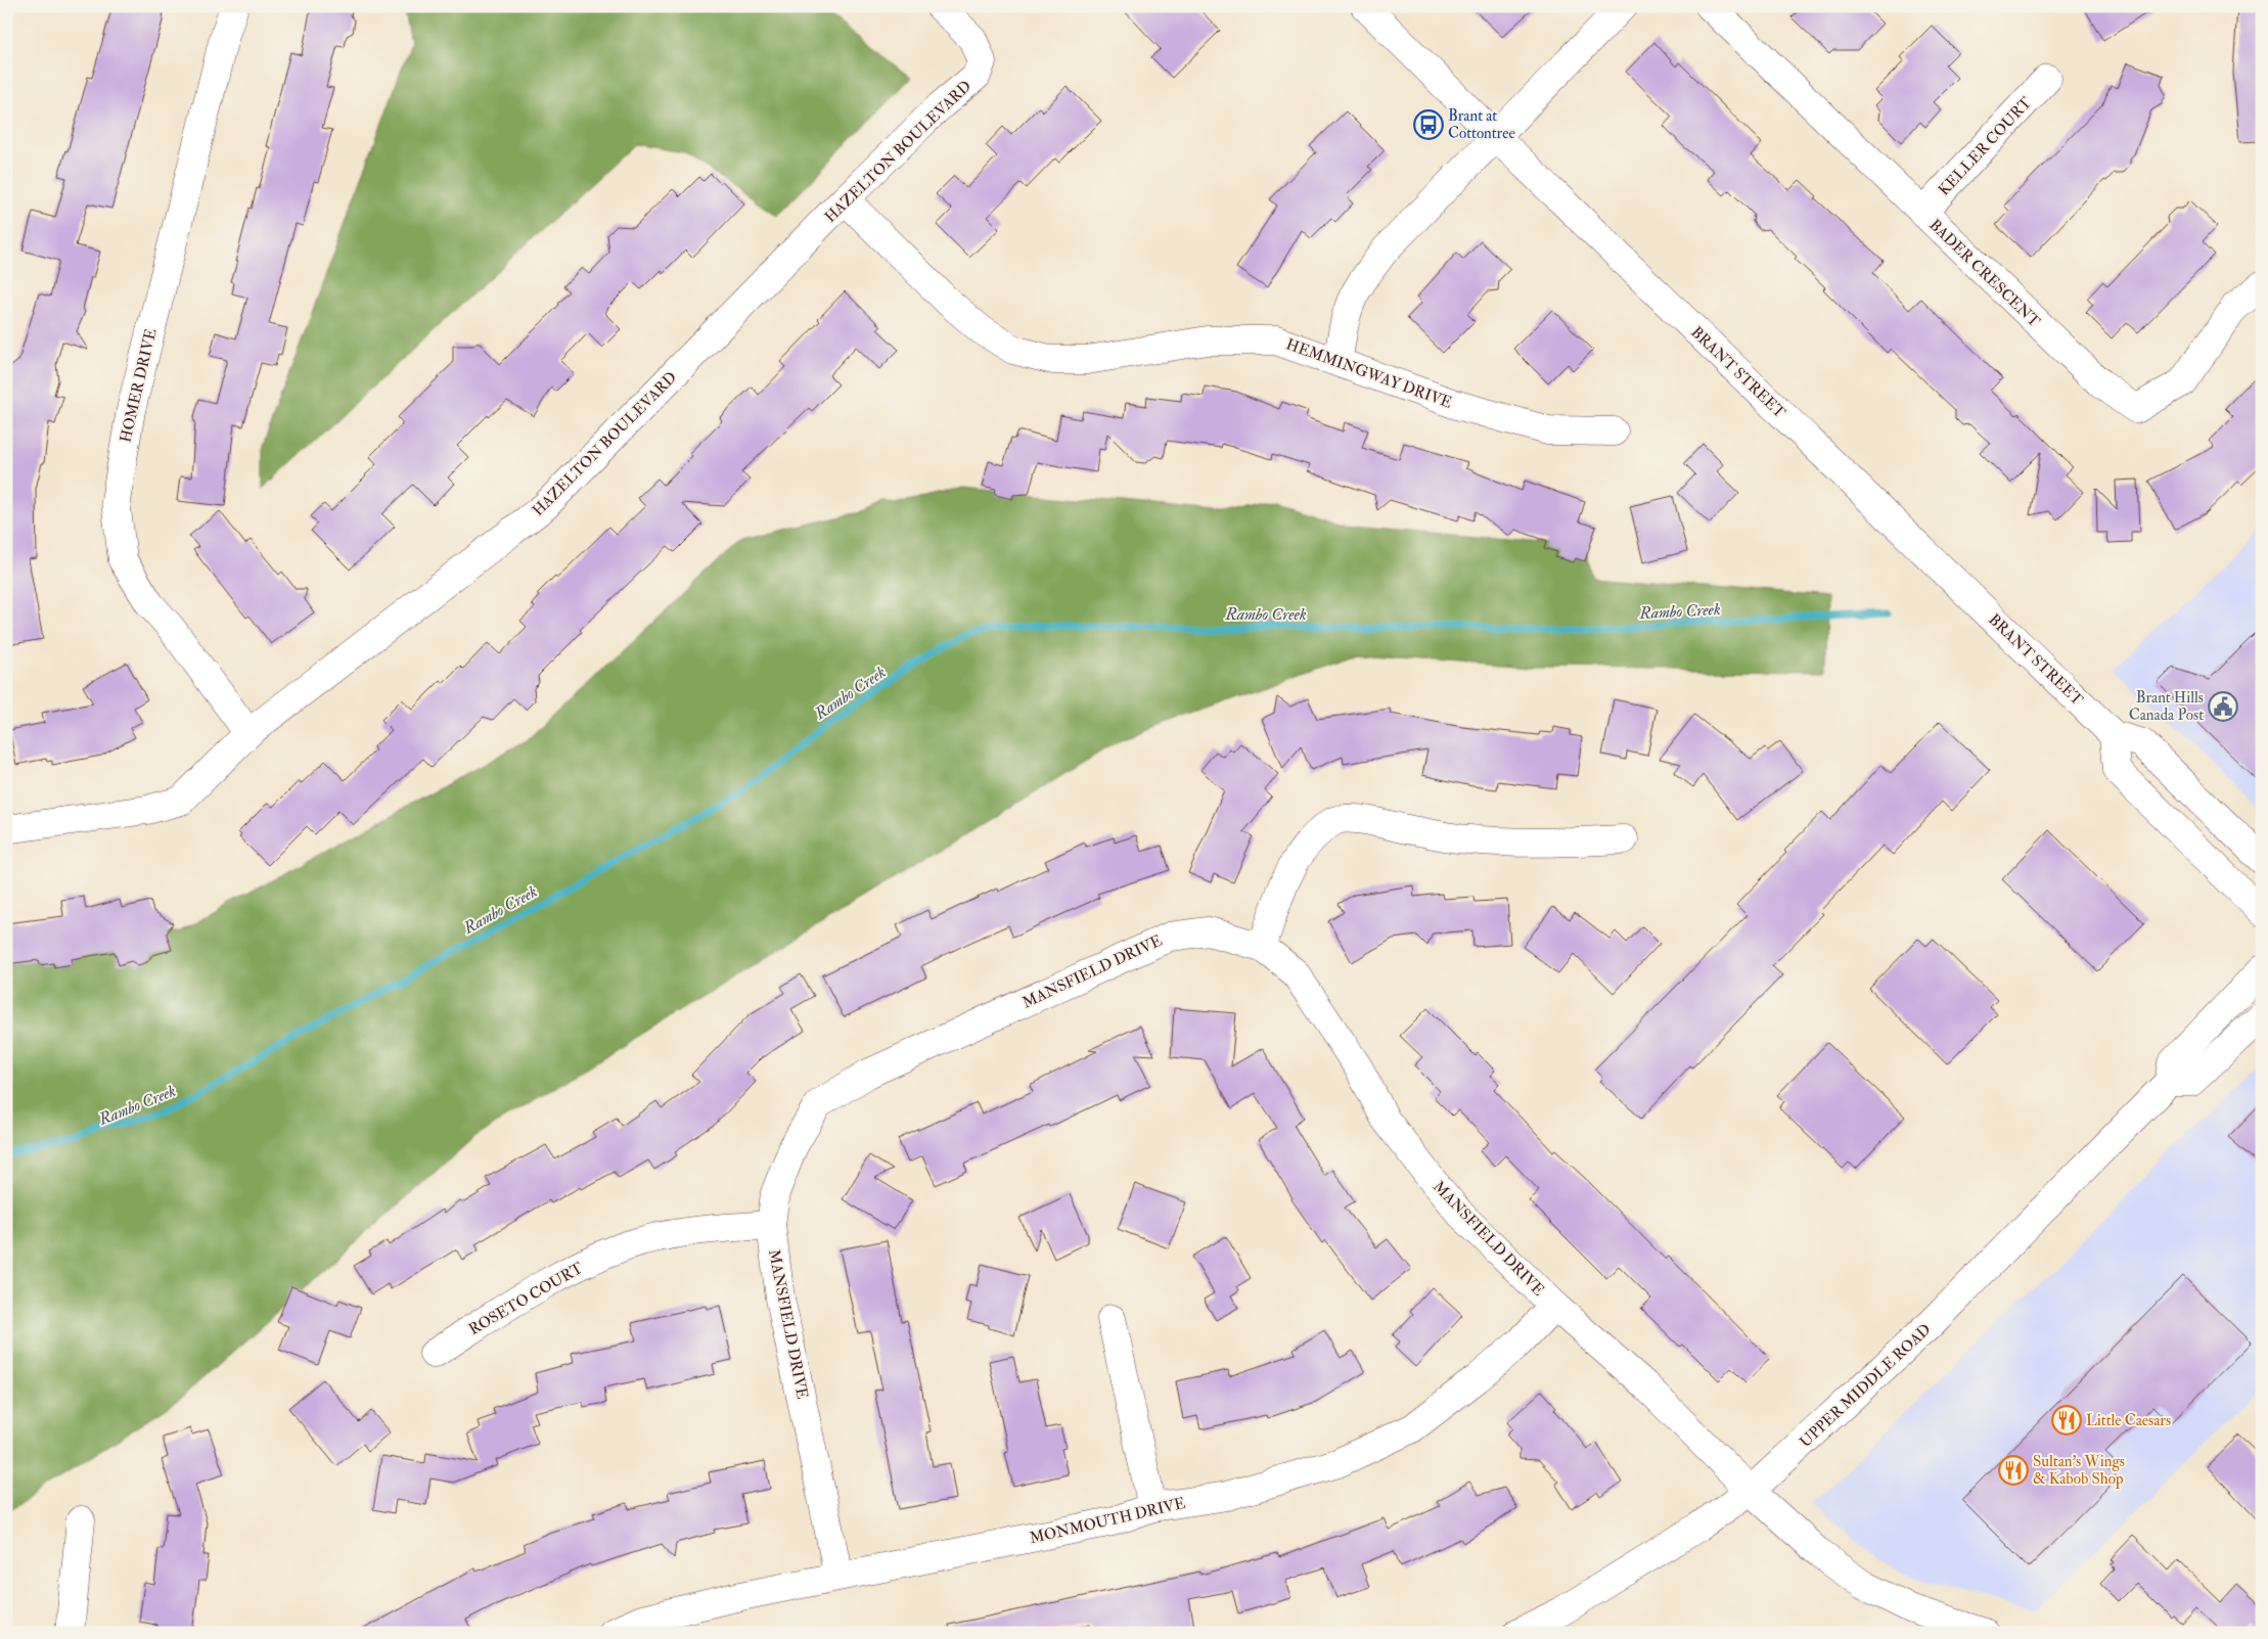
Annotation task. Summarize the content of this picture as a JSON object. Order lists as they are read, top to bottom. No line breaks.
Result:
{"streets":{"street":["KELLER COURT","HAZELTON BOULEVARD","BADER CRESCENT","BRANT STREET","HEMMINGWAY DRIVE","HOMER DRIVE","MANSFIELD DRIVE","ROSETO COURT","UPPER MIDDLE ROAD","MONMOUTH DRIVE"]},"crossings":[["KELLER COURT","BADER CRESCENT"],["HAZELTON BOULEVARD","HEMMINGWAY DRIVE"],["HAZELTON BOULEVARD","HOMER DRIVE"],["MANSFIELD DRIVE","ROSETO COURT"],["MANSFIELD DRIVE","UPPER MIDDLE ROAD"],["MANSFIELD DRIVE","MONMOUTH DRIVE"]],"water":["Rambo Creek"],"places":{"bus stop":["Brant at Cottontree"],"public building":["Brant Hills Canada Post"],"restaurant":["Little Caesars","Sultan's Wings & Kabob Shop"]}}
